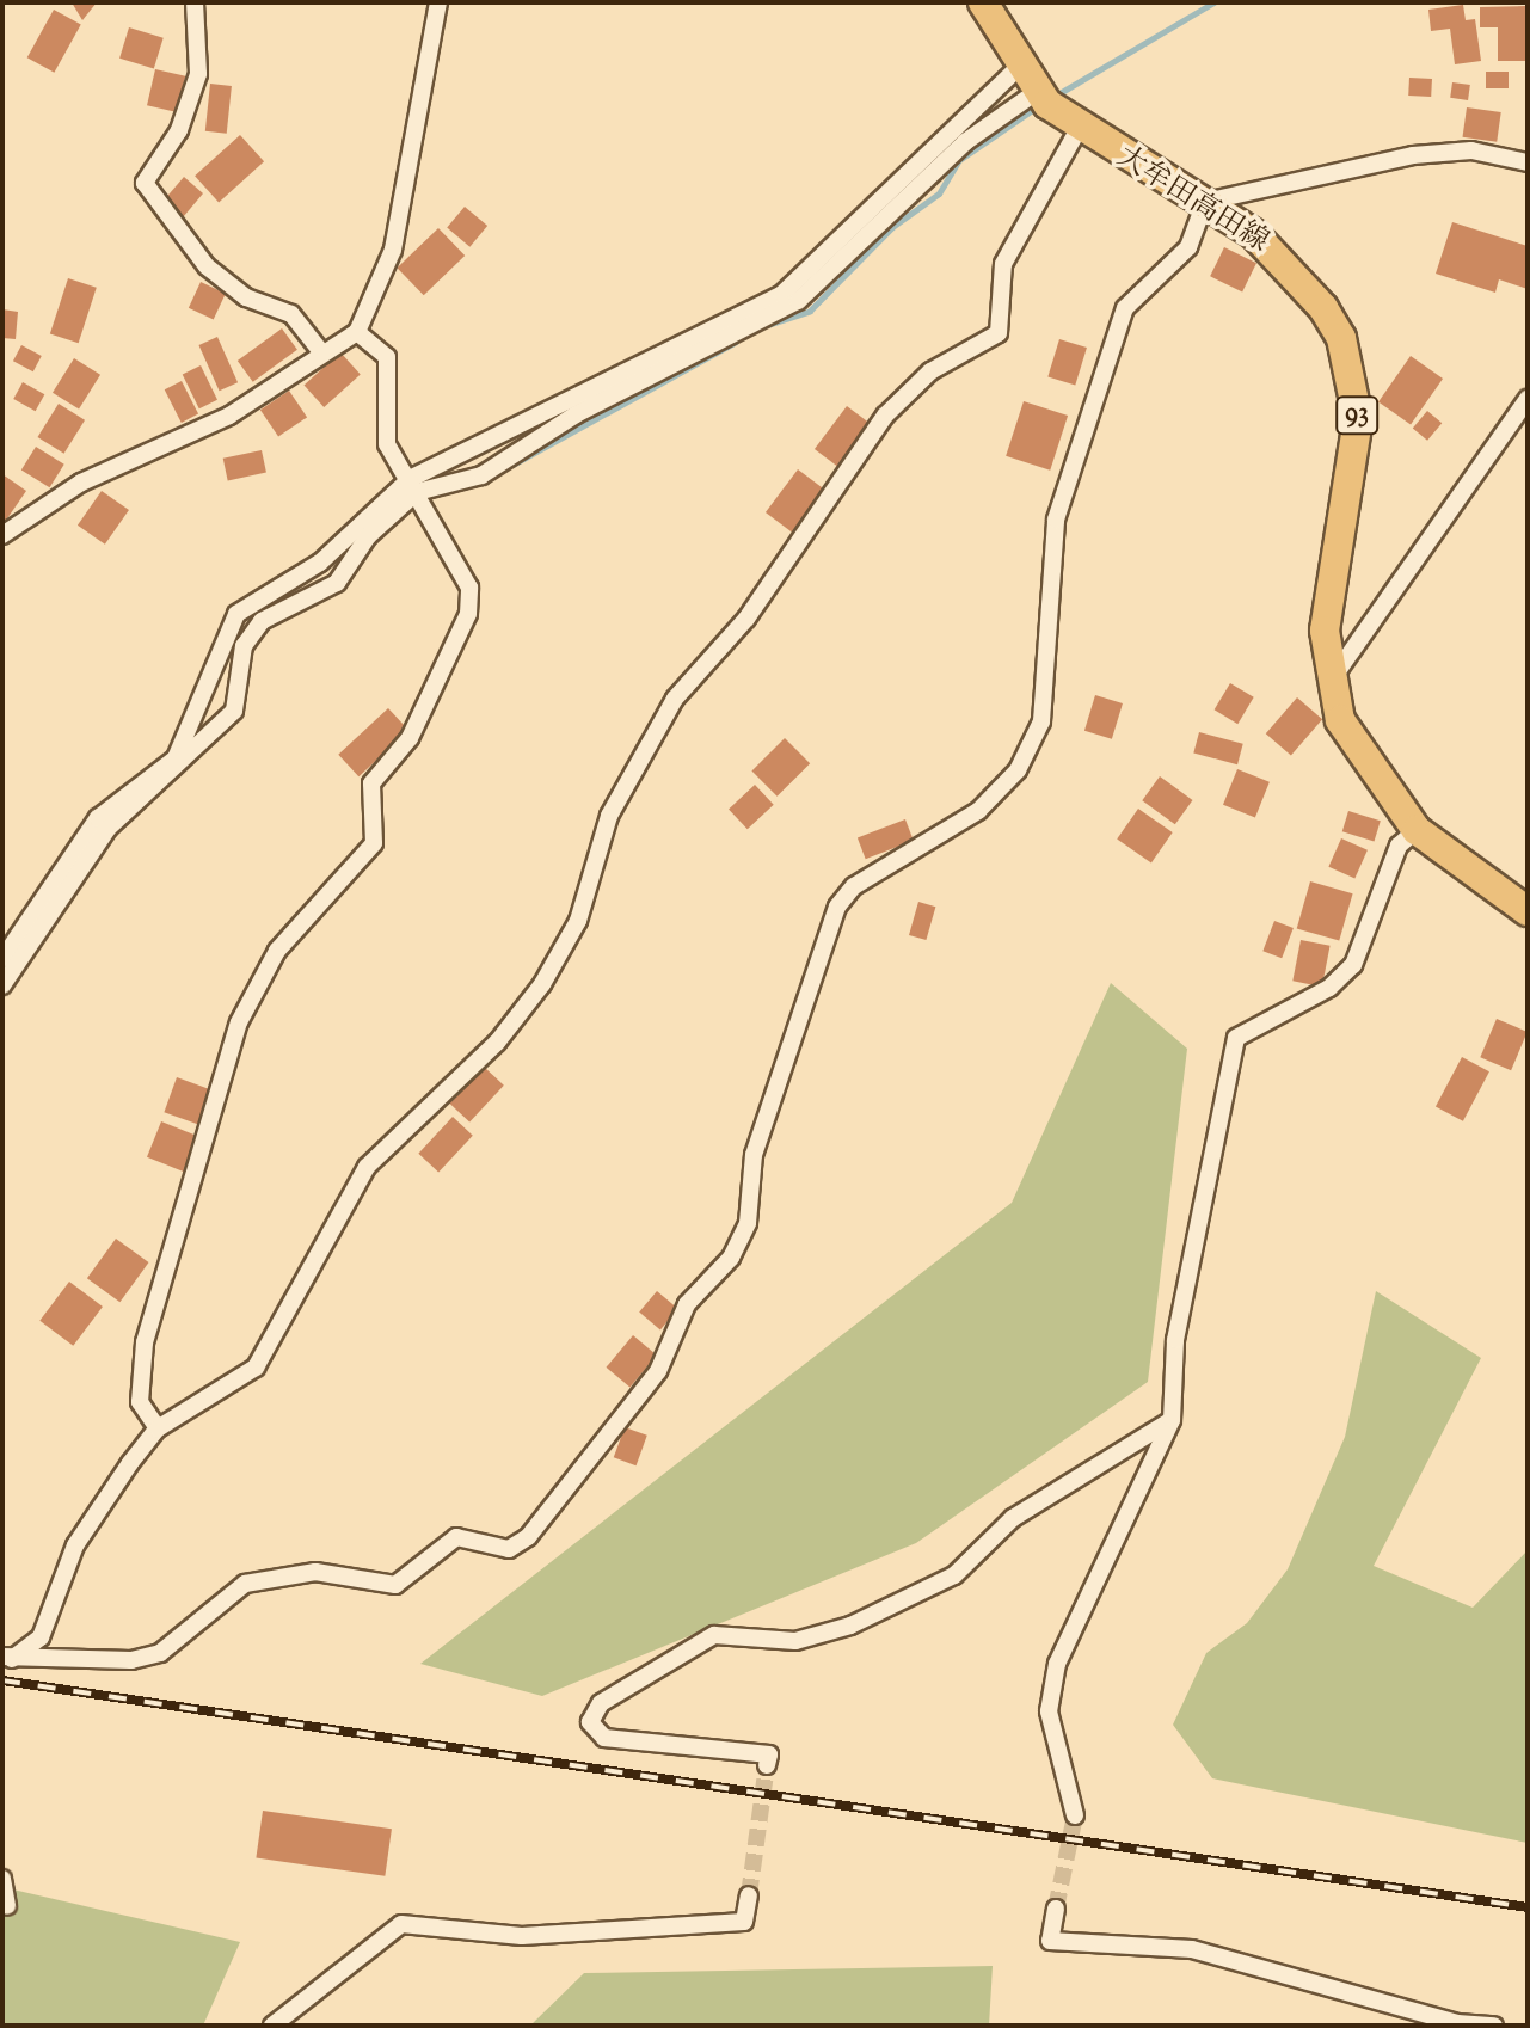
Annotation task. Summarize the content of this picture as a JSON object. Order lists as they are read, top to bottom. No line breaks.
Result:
{"streets":{"main road":["大牟田高田線","93"]}}
